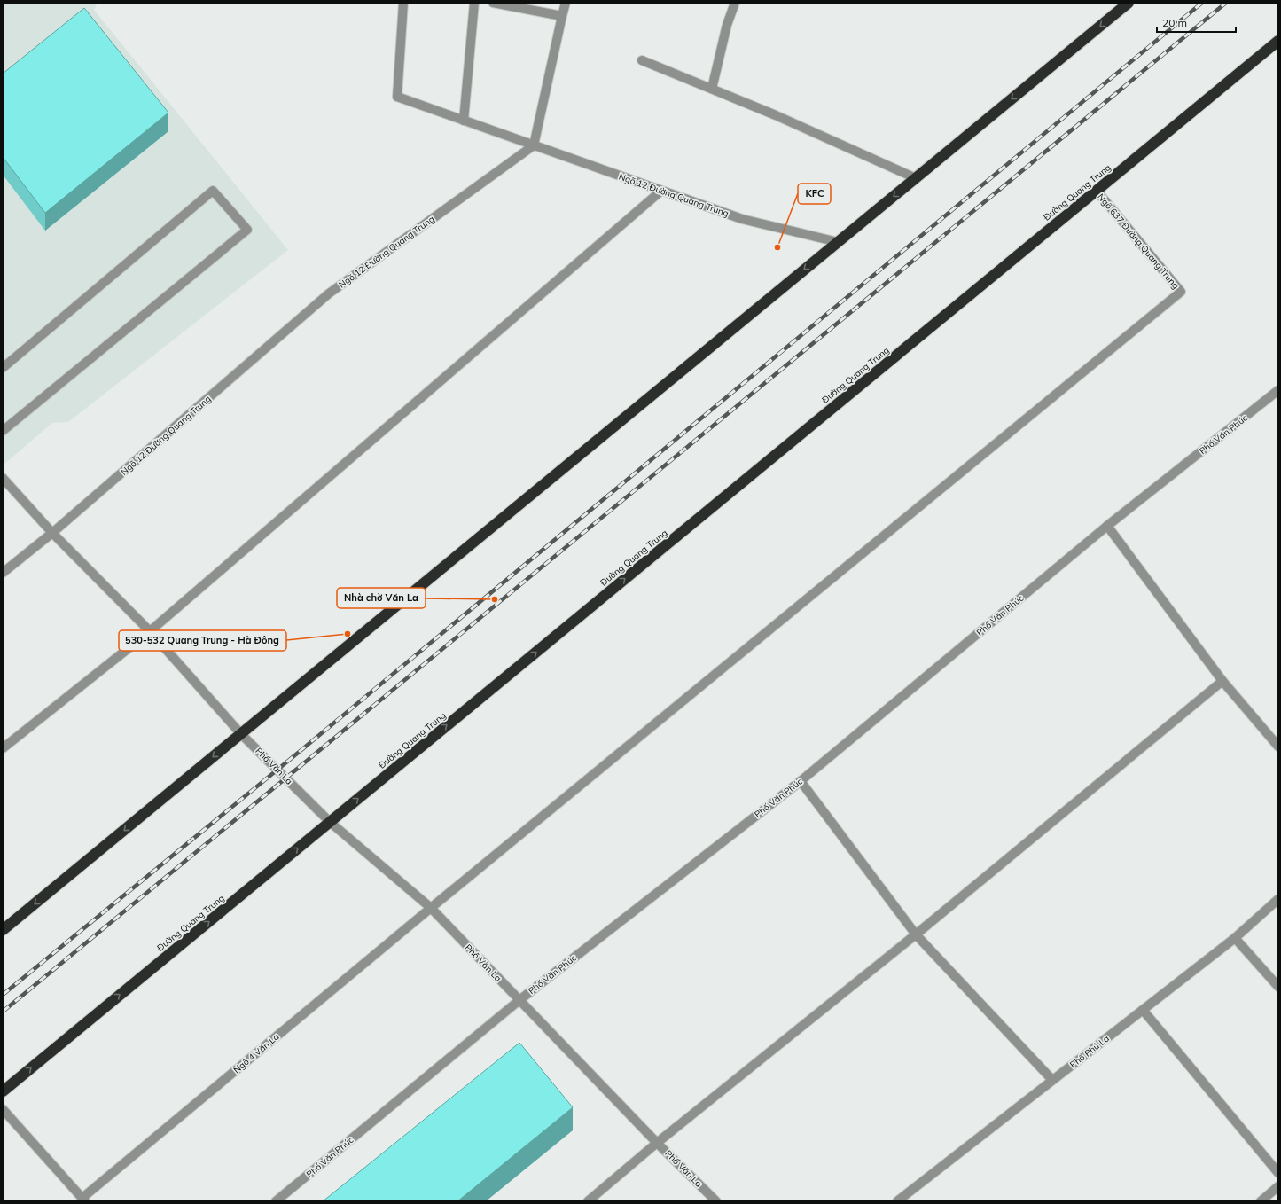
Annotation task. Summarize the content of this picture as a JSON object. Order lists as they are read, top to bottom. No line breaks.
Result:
{"streets":{"highway":["Đường Quang Trung"],"street":["Ngõ 12 Đường Quang Trung","Ngõ 637 Đường Quang Trung","Phố Văn Phúc","Phố Văn La","Phố Phú La","Ngõ 4 Văn La"]},"crossings":[["Đường Quang Trung","Ngõ 637 Đường Quang Trung"],["Đường Quang Trung","Phố Văn La"],["Ngõ 12 Đường Quang Trung","Phố Văn La"],["Ngõ 637 Đường Quang Trung","Ngõ 4 Văn La"],["Phố Văn Phúc","Phố Văn La"],["Phố Văn La","Ngõ 4 Văn La"]],"one_way":["Đường Quang Trung"],"places":["KFC","Nhà chờ Văn La","530-532 Quang Trung - Hà Đông"],"scale_bar":"20 m"}
